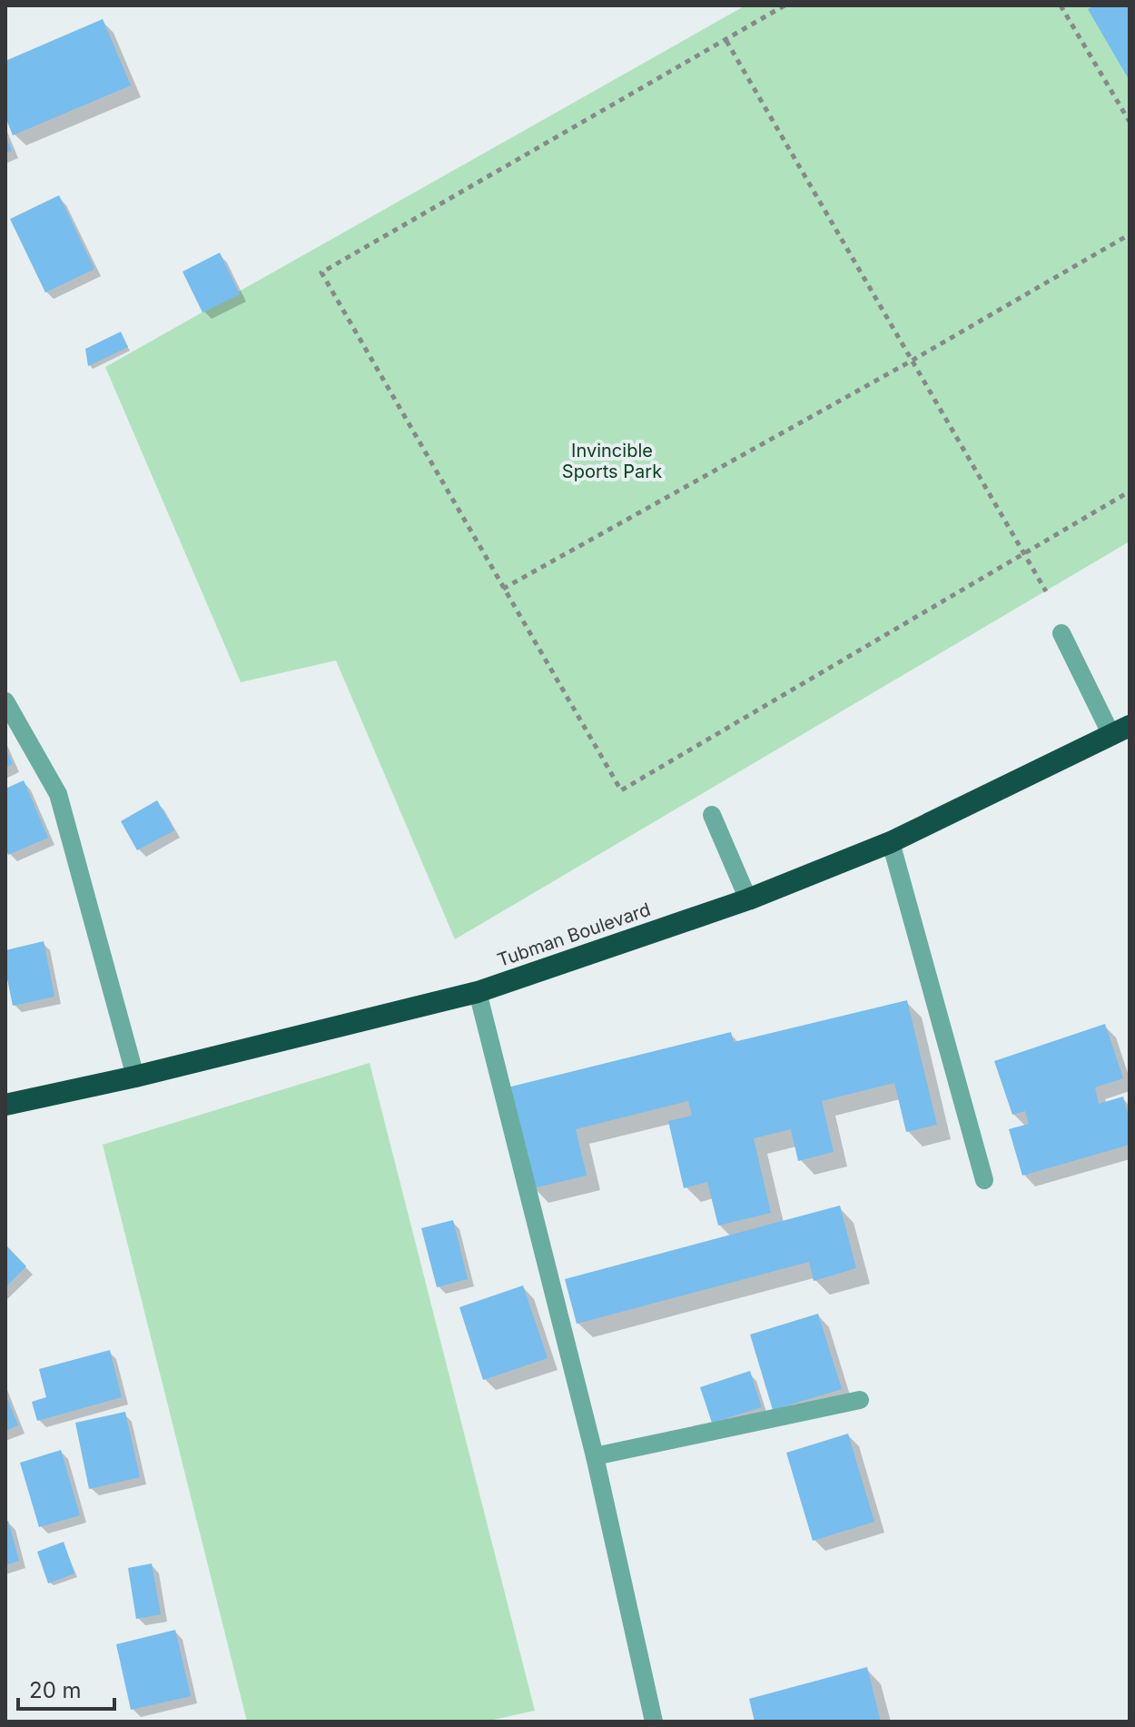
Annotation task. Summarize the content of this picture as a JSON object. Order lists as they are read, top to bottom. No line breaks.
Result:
{"streets":{"highway":["Tubman Boulevard"]},"parks":["Invincible Sports Park"],"scale_bar":"20 m"}
